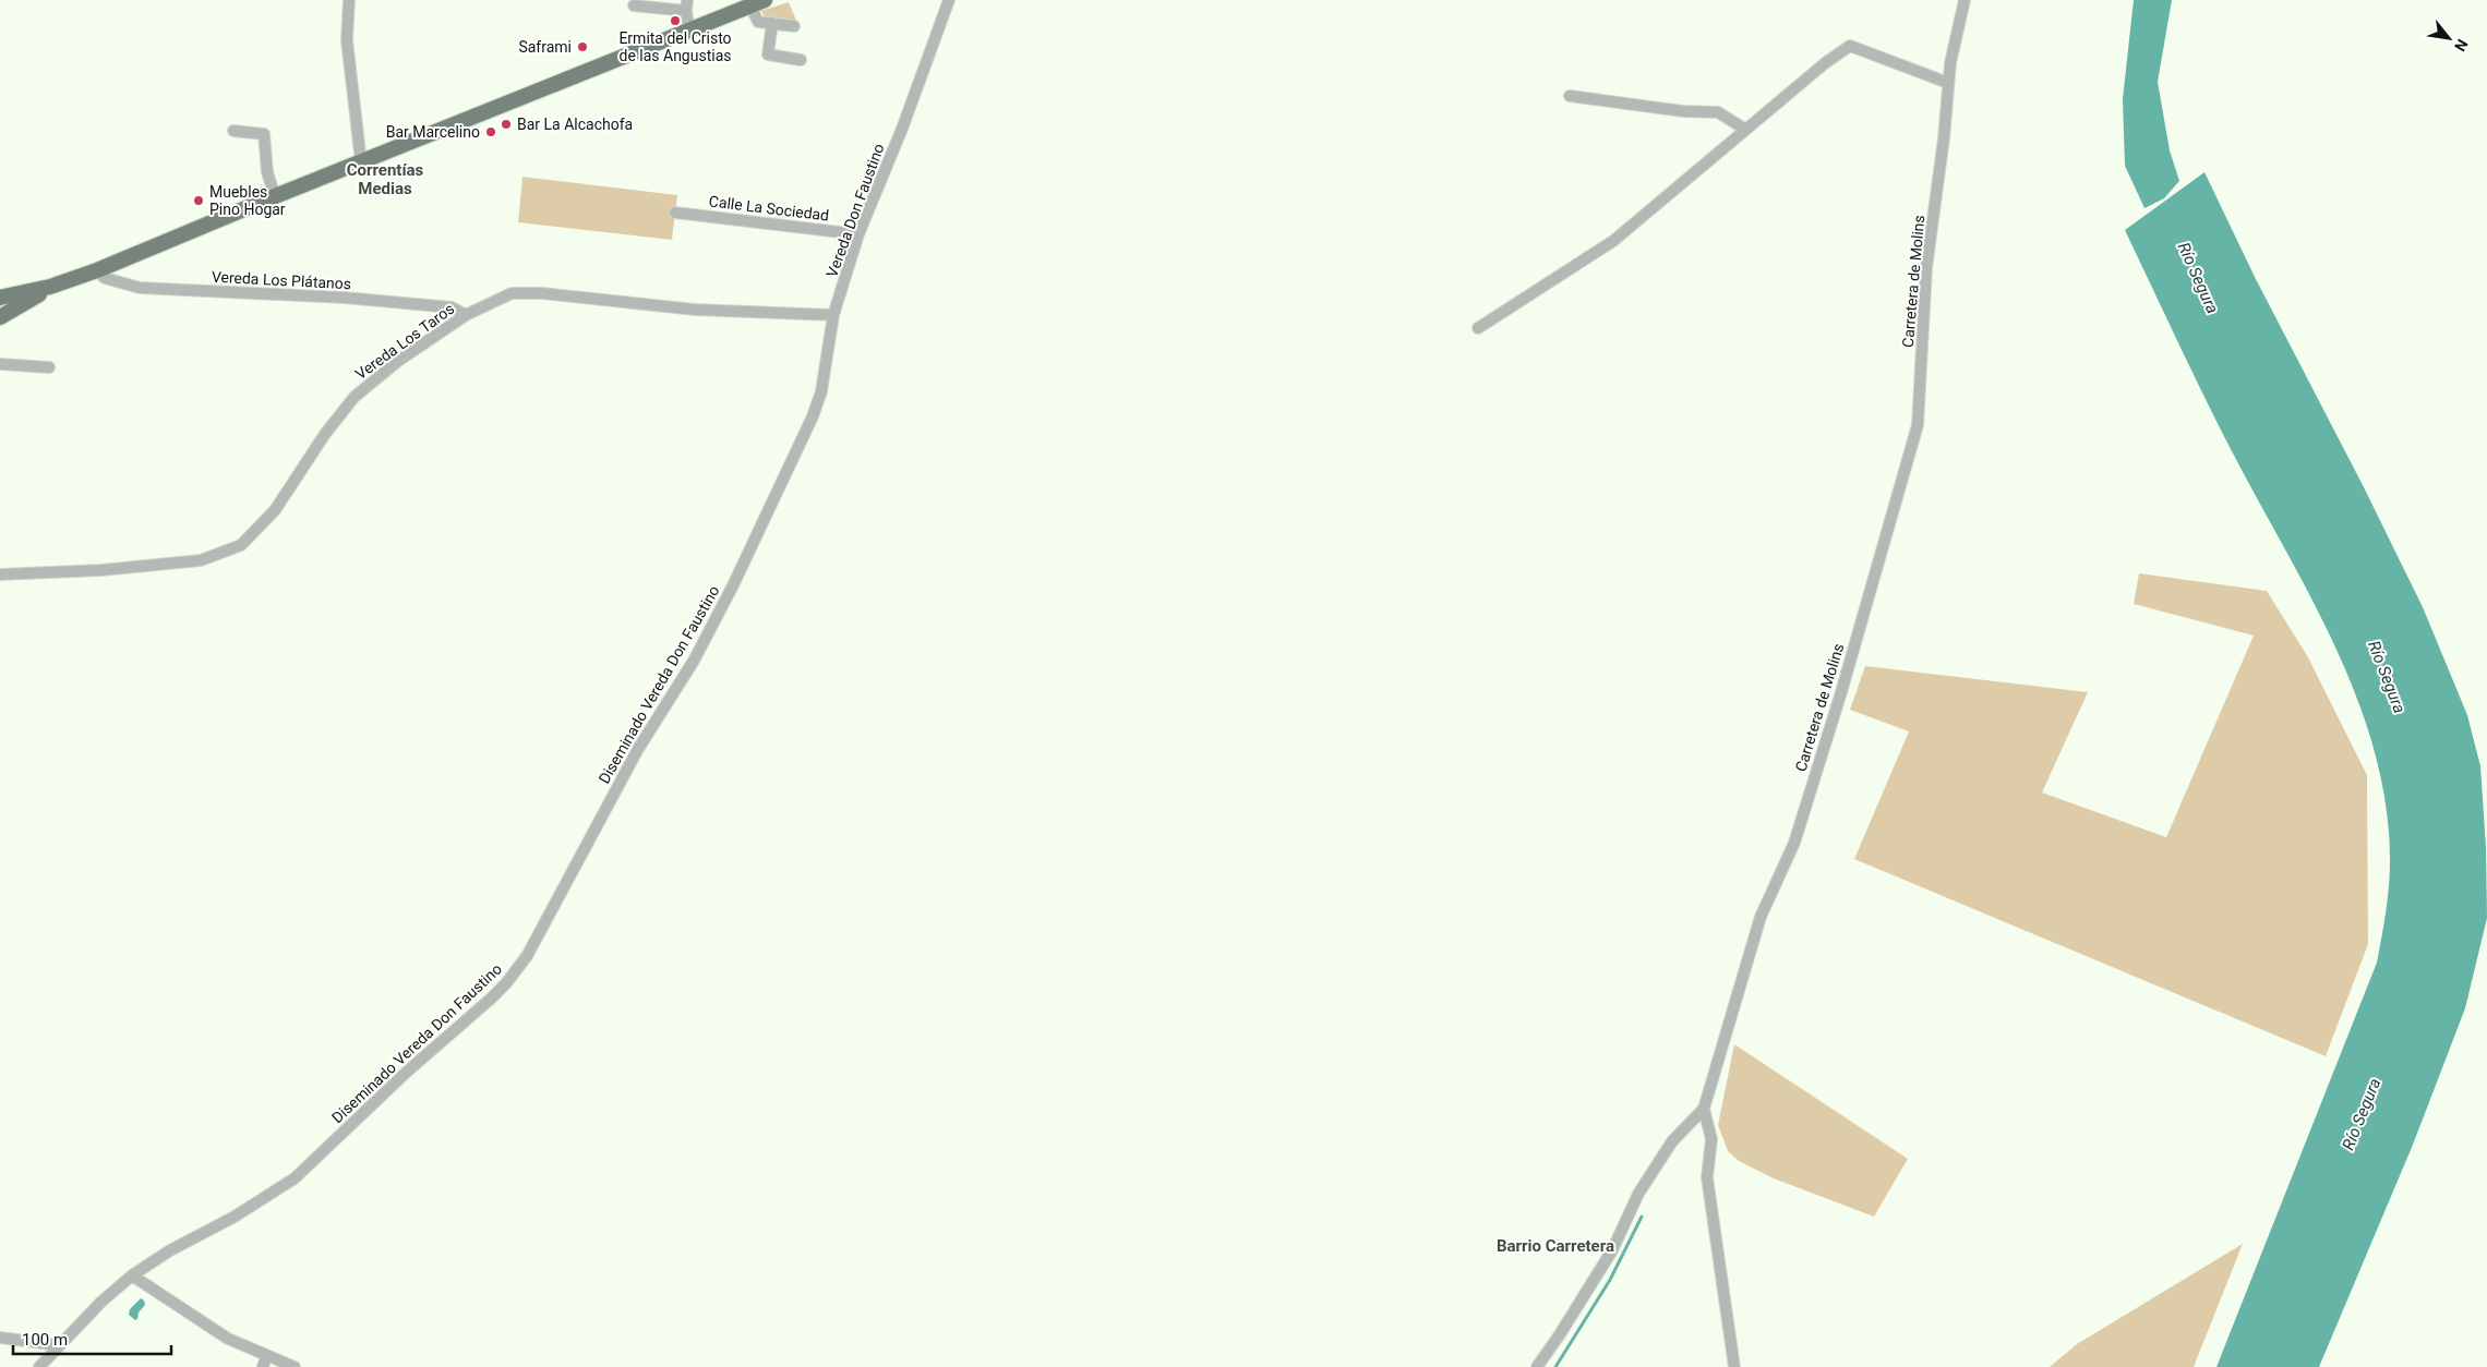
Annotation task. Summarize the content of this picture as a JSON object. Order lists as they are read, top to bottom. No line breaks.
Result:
{"streets":{"street":["Calle La Sociedad","Vereda Don Faustino","Vereda Los Plátanos","Carretera de Molins","Vereda Los Taros","Diseminado Vereda Don Faustino"]},"crossings":[["Calle La Sociedad","Vereda Don Faustino"],["Vereda Don Faustino","Vereda Los Taros"],["Vereda Don Faustino","Diseminado Vereda Don Faustino"],["Vereda Los Plátanos","Vereda Los Taros"]],"districts":["Correntías Medias","Barrio Carretera"],"water":["Río Segura"],"places":["Ermita del Cristo de las Angustias","Saframi","Bar La Alcachofa","Bar Marcelino","Muebles Pino Hogar"],"scale_bar":"100 m","north":"bottom right"}
